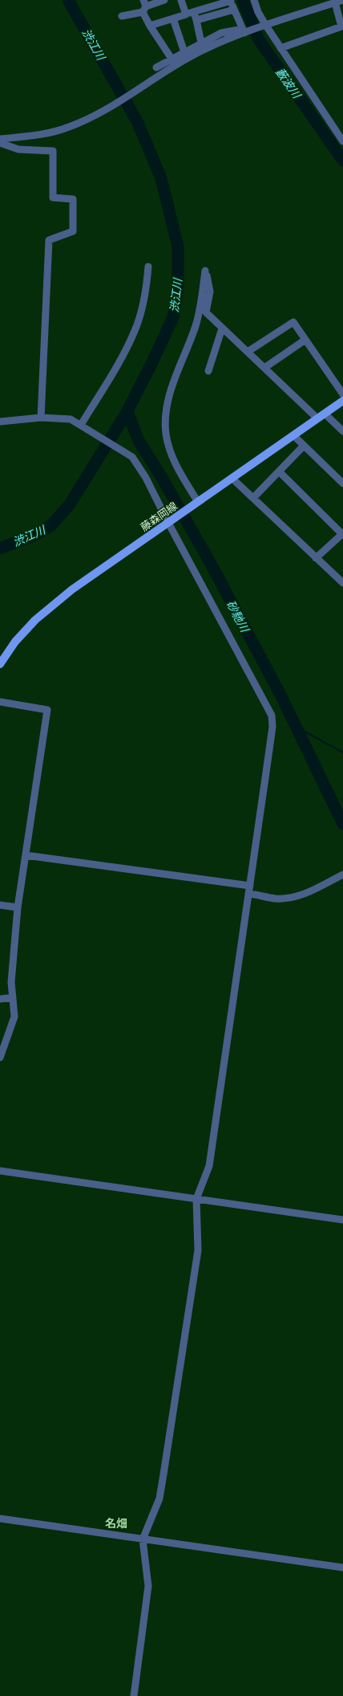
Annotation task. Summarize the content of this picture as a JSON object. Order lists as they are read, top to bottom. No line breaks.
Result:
{"streets":{"main road":["藤森岡線"]},"districts":["名畑"],"water":["渋江川","藪波川","砂馳川"]}
